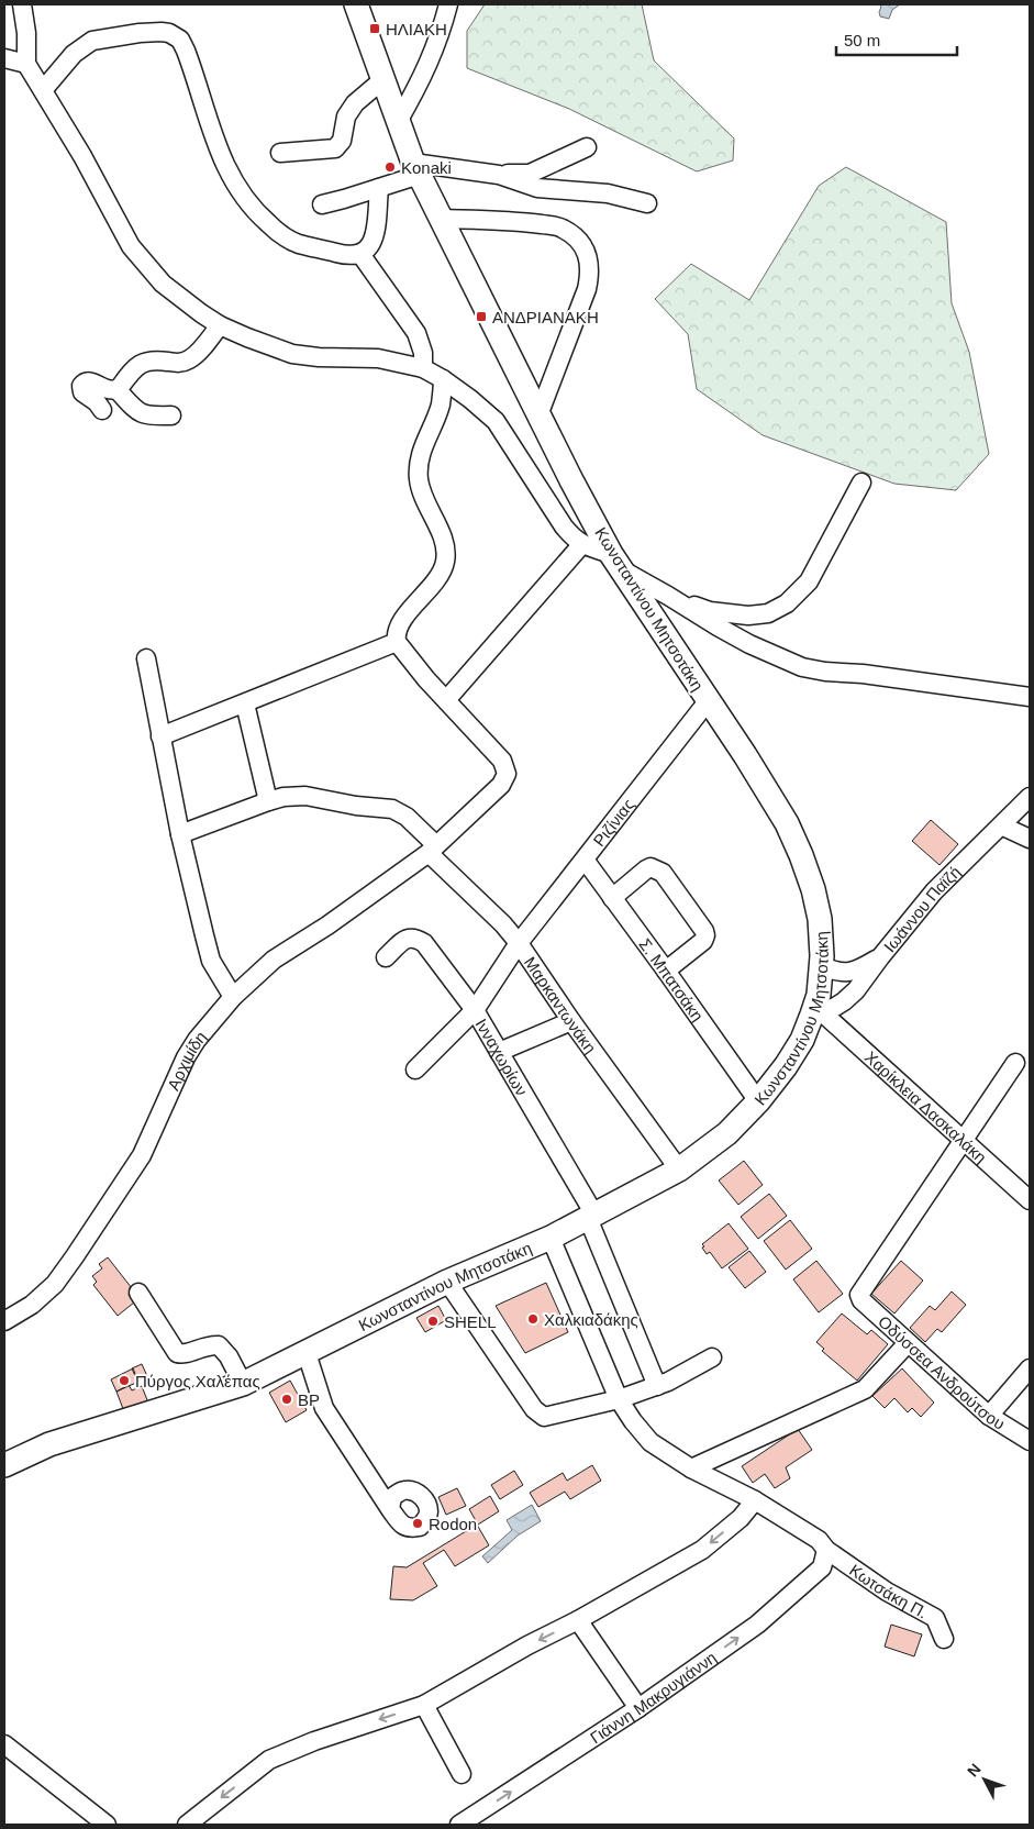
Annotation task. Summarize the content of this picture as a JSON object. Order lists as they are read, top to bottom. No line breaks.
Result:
{"streets":{"main road":["Κωνσταντίνου Μητσοτάκη"],"street":["Ριζίνιας","Ιωάννου Παϊζή","Σ. Μπατσάκη","Μαρκαντωνάκη","Ινναχωρίων","Αρχιμίδη","Χαρίκλεια Δασκαλάκη","Οδύσσεα Ανδρούτσου","Κωτσάκη Π.","Γιάννη Μακρυγιάννη"]},"crossings":[["Κωνσταντίνου Μητσοτάκη","Ριζίνιας"],["Κωνσταντίνου Μητσοτάκη","Ιωάννου Παϊζή"],["Κωνσταντίνου Μητσοτάκη","Σ. Μπατσάκη"],["Κωνσταντίνου Μητσοτάκη","Μαρκαντωνάκη"],["Κωνσταντίνου Μητσοτάκη","Ινναχωρίων"],["Κωνσταντίνου Μητσοτάκη","Χαρίκλεια Δασκαλάκη"],["Κωνσταντίνου Μητσοτάκη","Κωτσάκη Π."],["Ριζίνιας","Σ. Μπατσάκη"],["Ριζίνιας","Μαρκαντωνάκη"],["Ριζίνιας","Ινναχωρίων"],["Ιωάννου Παϊζή","Χαρίκλεια Δασκαλάκη"],["Μαρκαντωνάκη","Αρχιμίδη"],["Χαρίκλεια Δασκαλάκη","Οδύσσεα Ανδρούτσου"],["Κωτσάκη Π.","Γιάννη Μακρυγιάννη"]],"places":{"transit":["ΗΛΙΑΚΗ","ΑΝΔΡΙΑΝΑΚΗ"],"other":["Konaki","Χαλκιαδάκης","SHELL","Πύργος Χαλέπας","BP","Rodon"]},"scale_bar":"50 m","north":"top left"}
